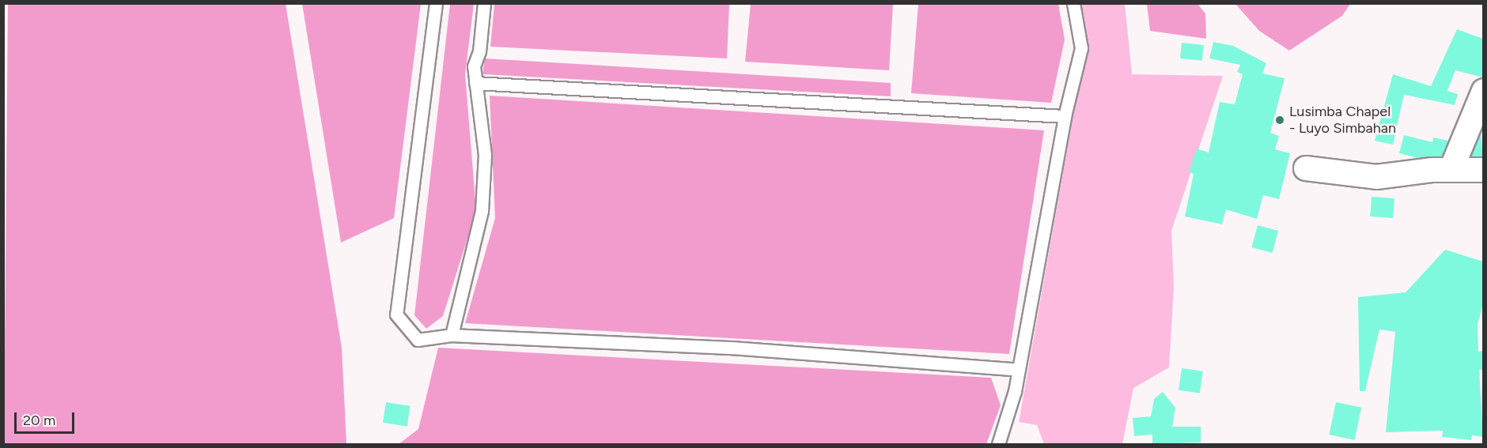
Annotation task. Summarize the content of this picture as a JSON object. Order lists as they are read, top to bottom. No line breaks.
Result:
{"places":["Lusimba Chapel - Luyo Simbahan"],"scale_bar":"20 m"}
